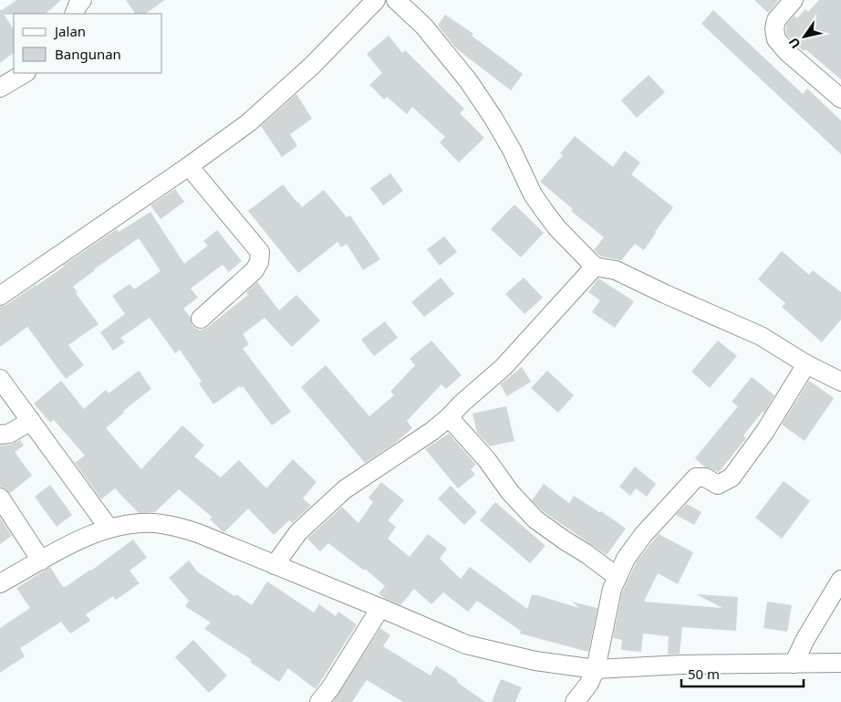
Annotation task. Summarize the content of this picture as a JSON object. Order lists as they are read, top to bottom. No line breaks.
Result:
{"legend":["Jalan","Bangunan"],"scale_bar":"50 m","north":"bottom left"}
